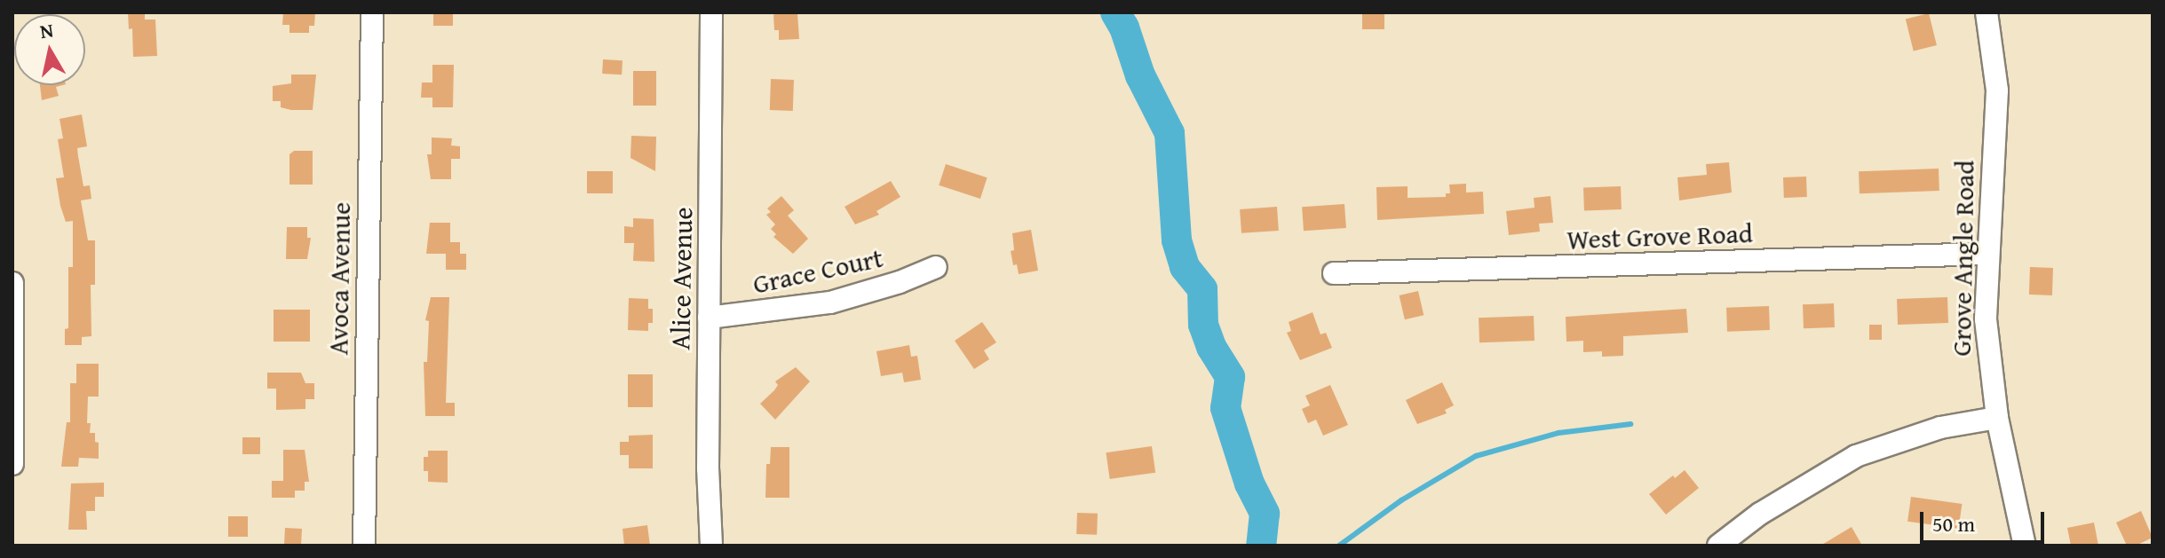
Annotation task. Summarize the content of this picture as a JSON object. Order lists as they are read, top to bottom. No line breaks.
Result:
{"streets":{"street":["West Grove Road","Grove Angle Road","Grace Court","Avoca Avenue","Alice Avenue"]},"crossings":[["West Grove Road","Grove Angle Road"],["Grace Court","Alice Avenue"]],"scale_bar":"50 m","north":"top"}
